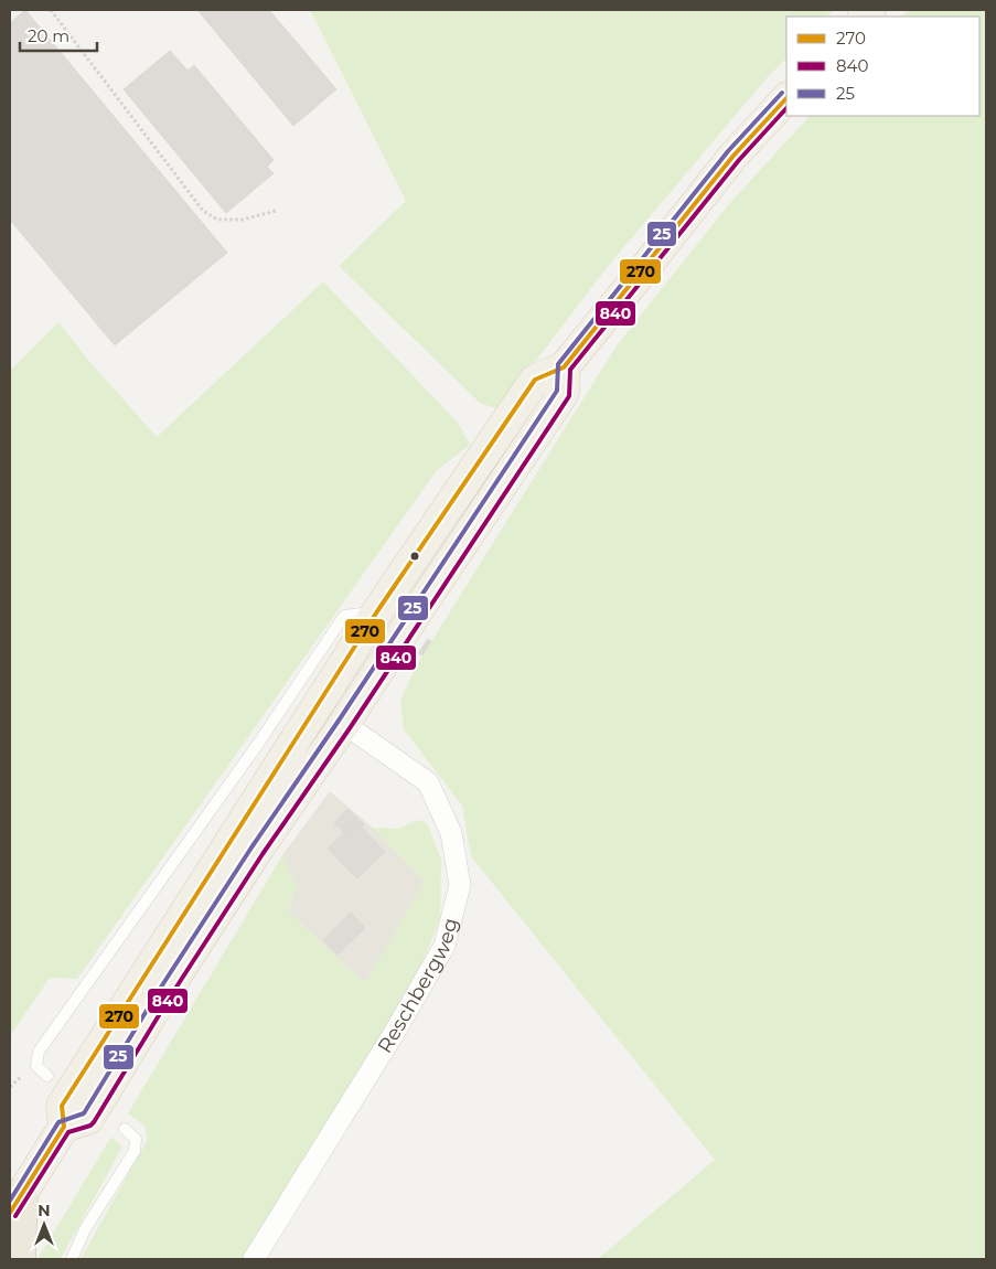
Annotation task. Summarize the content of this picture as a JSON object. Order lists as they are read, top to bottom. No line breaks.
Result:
{"streets":{"street":["Reschbergweg"]},"lines":["transit line 25","transit line 270","transit line 840"],"legend":["270","840","25"],"scale_bar":"20 m","north":"top"}
